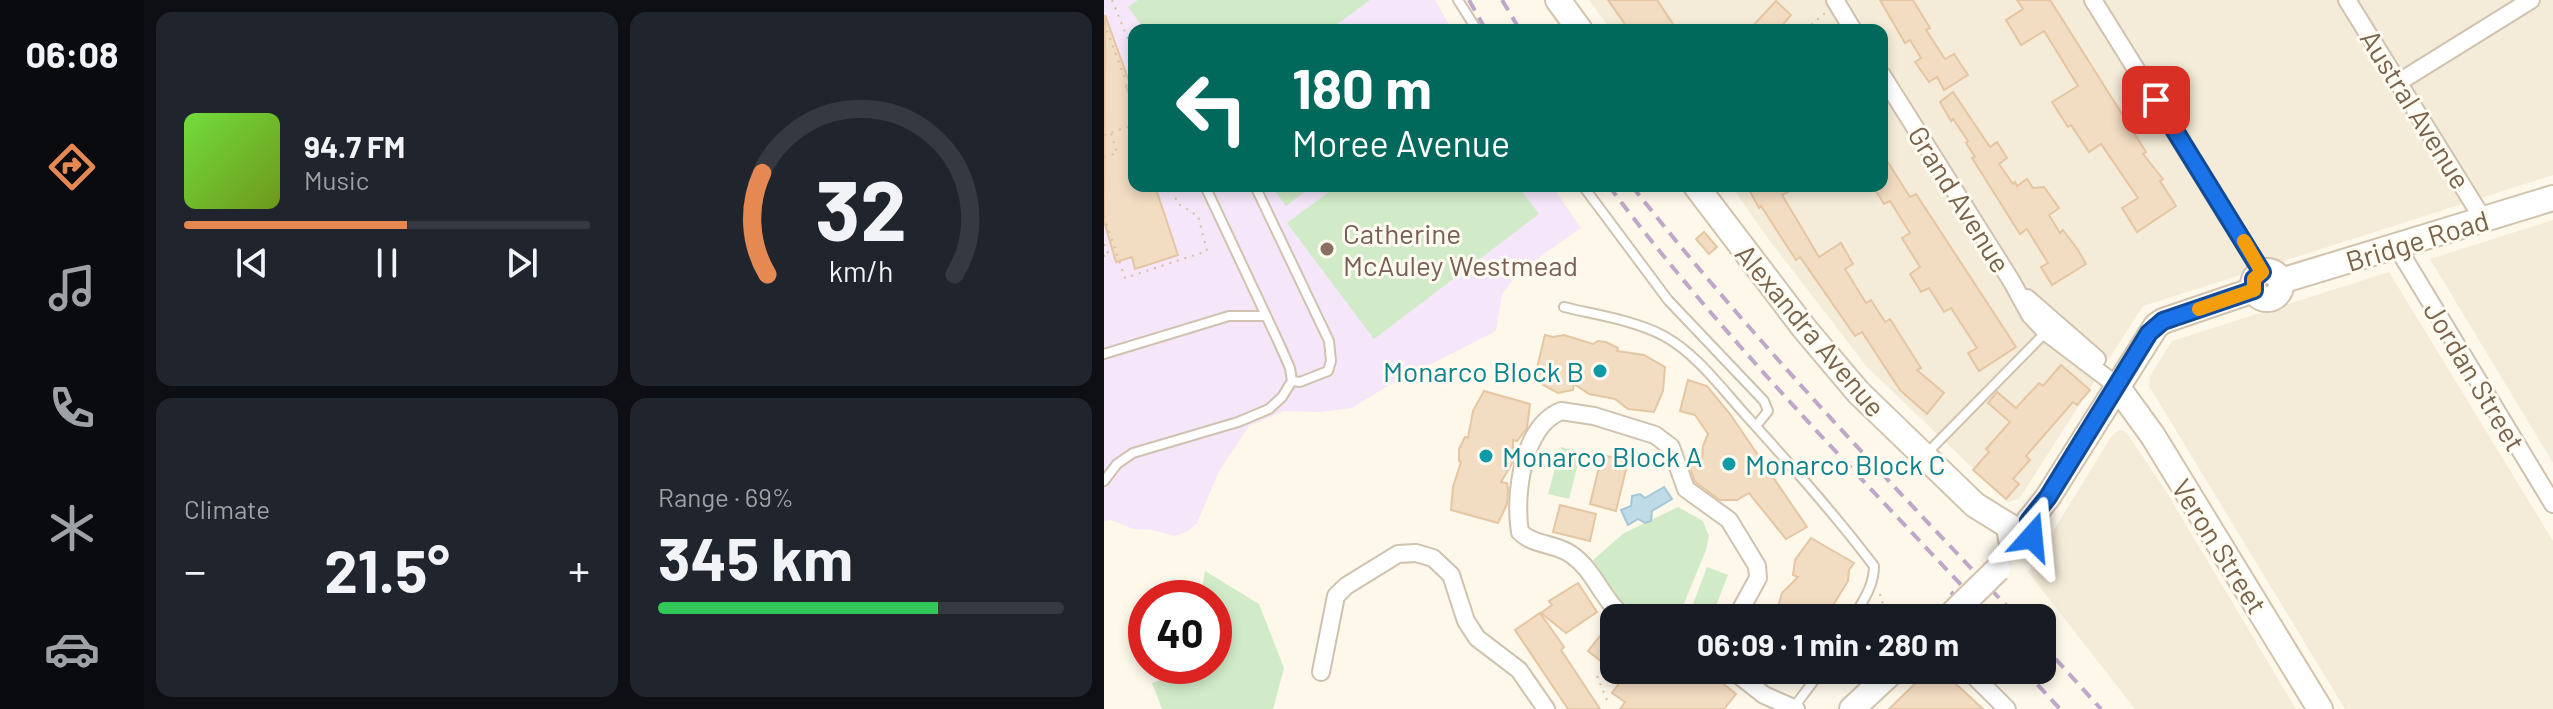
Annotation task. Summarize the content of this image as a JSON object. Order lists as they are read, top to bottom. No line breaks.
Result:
{"streets":{"street":["Austral Avenue","Grand Avenue","Bridge Road","Alexandra Avenue","Jordan Street","Veron Street"]},"crossings":[["Austral Avenue","Bridge Road"],["Grand Avenue","Bridge Road"],["Grand Avenue","Veron Street"],["Bridge Road","Alexandra Avenue"],["Bridge Road","Jordan Street"],["Bridge Road","Veron Street"]],"places":["Catherine McAuley Westmead","Monarco Block B","Monarco Block A","Monarco Block C"],"page":{"tabs":"06:08","turn":["180 m","Moree Avenue"],"song":["94.7 FM","Music"],"tile":["Climate",["Range · 69%","345 km"]],"heat":["−","21.5°","+"],"limit":"40","trip":"06:09 · 1 min · 280 m","gauge":["32","km/h"]}}
